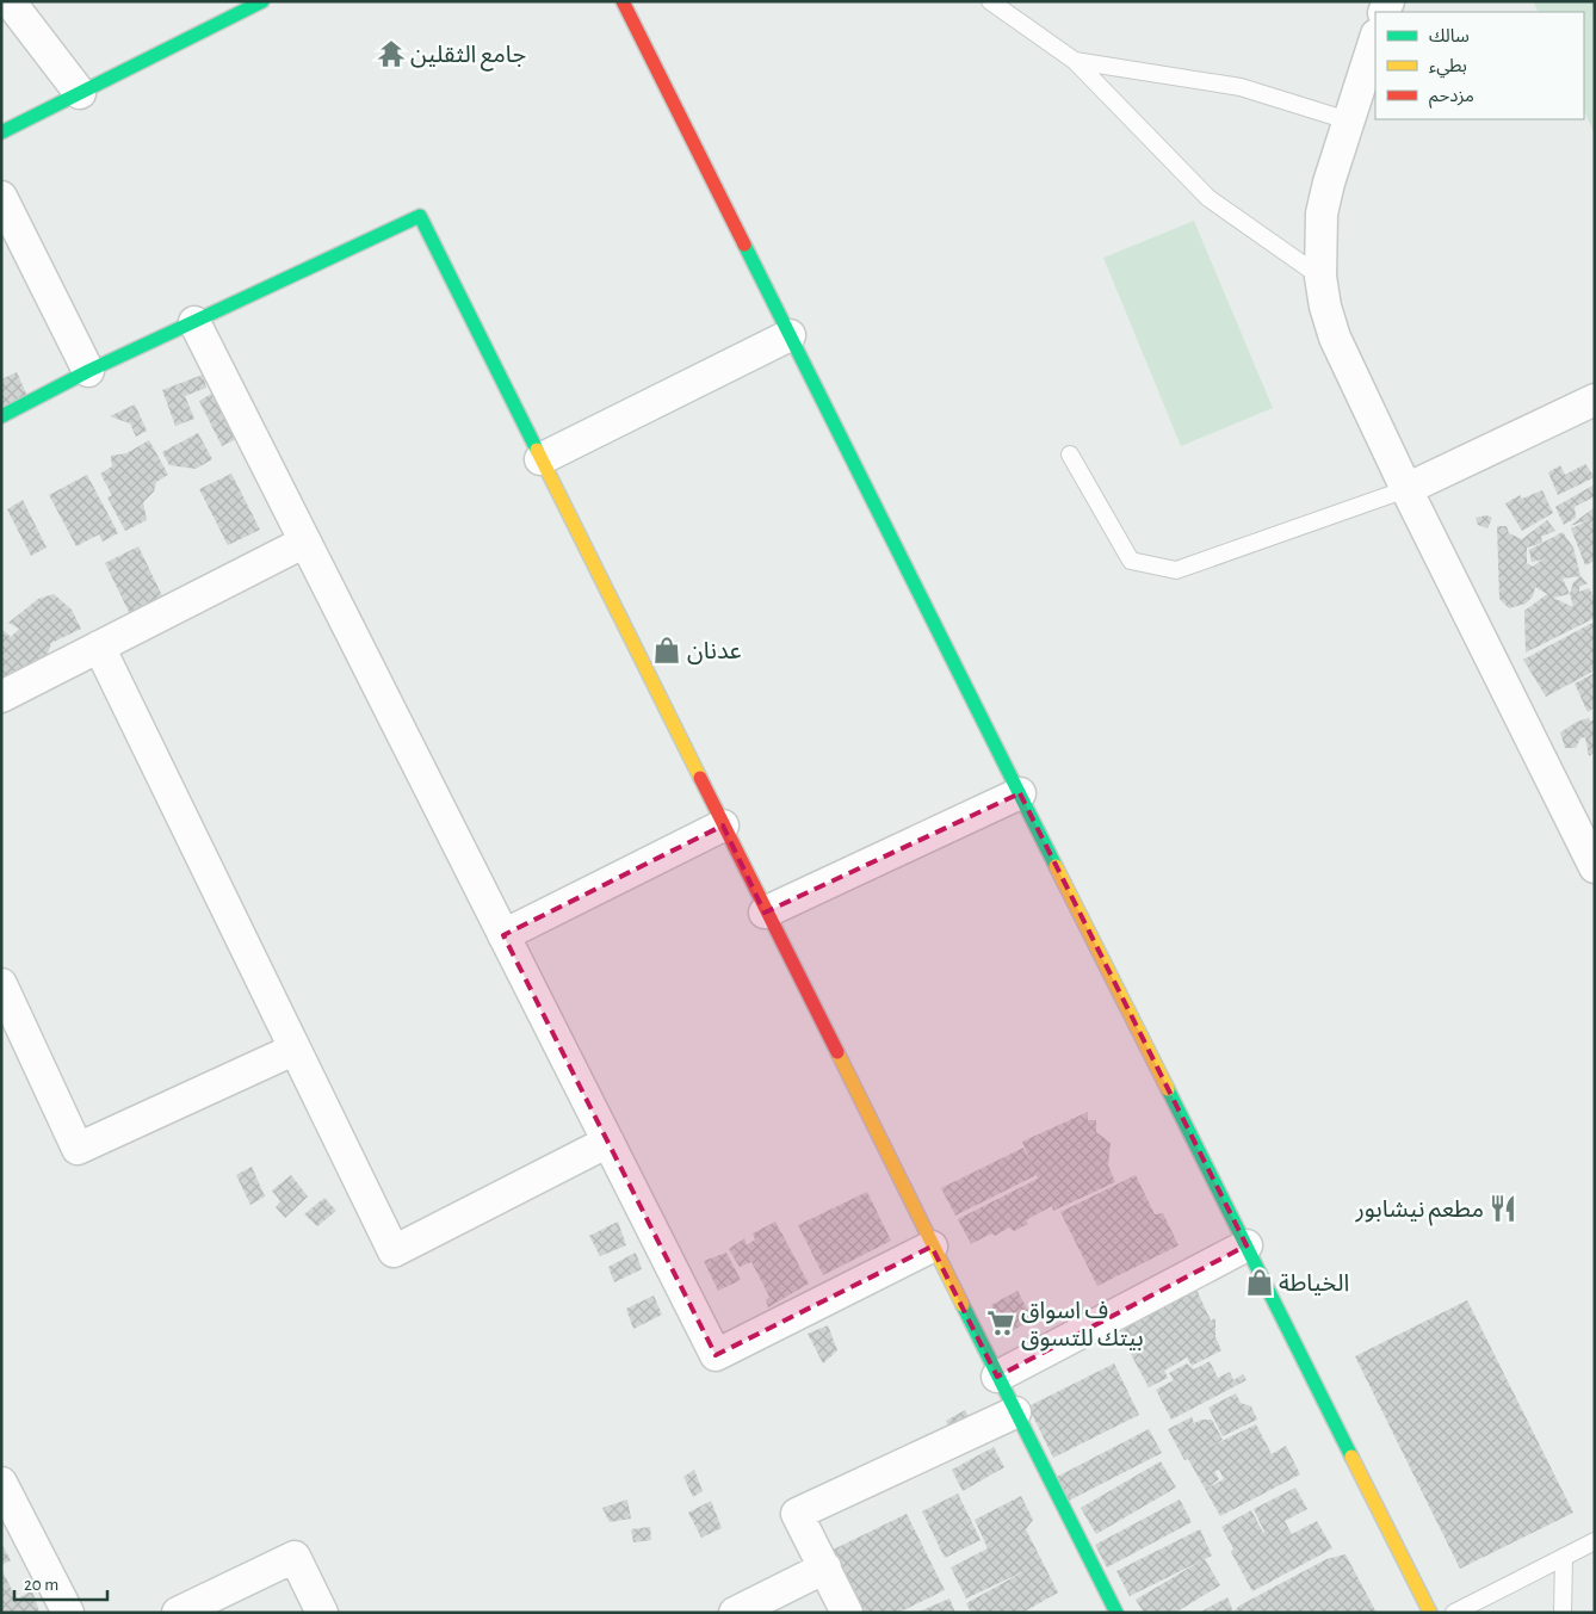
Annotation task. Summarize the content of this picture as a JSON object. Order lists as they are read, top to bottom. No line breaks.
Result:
{"places":{"temple":["جامع الثقلين"],"shop":["عدنان","الخياطة"],"restaurant":["مطعم نيشابور"],"supermarket":["ف اسواق بيتك للتسوق"]},"legend":["سالك","بطيء","مزدحم"],"scale_bar":"20 m"}
